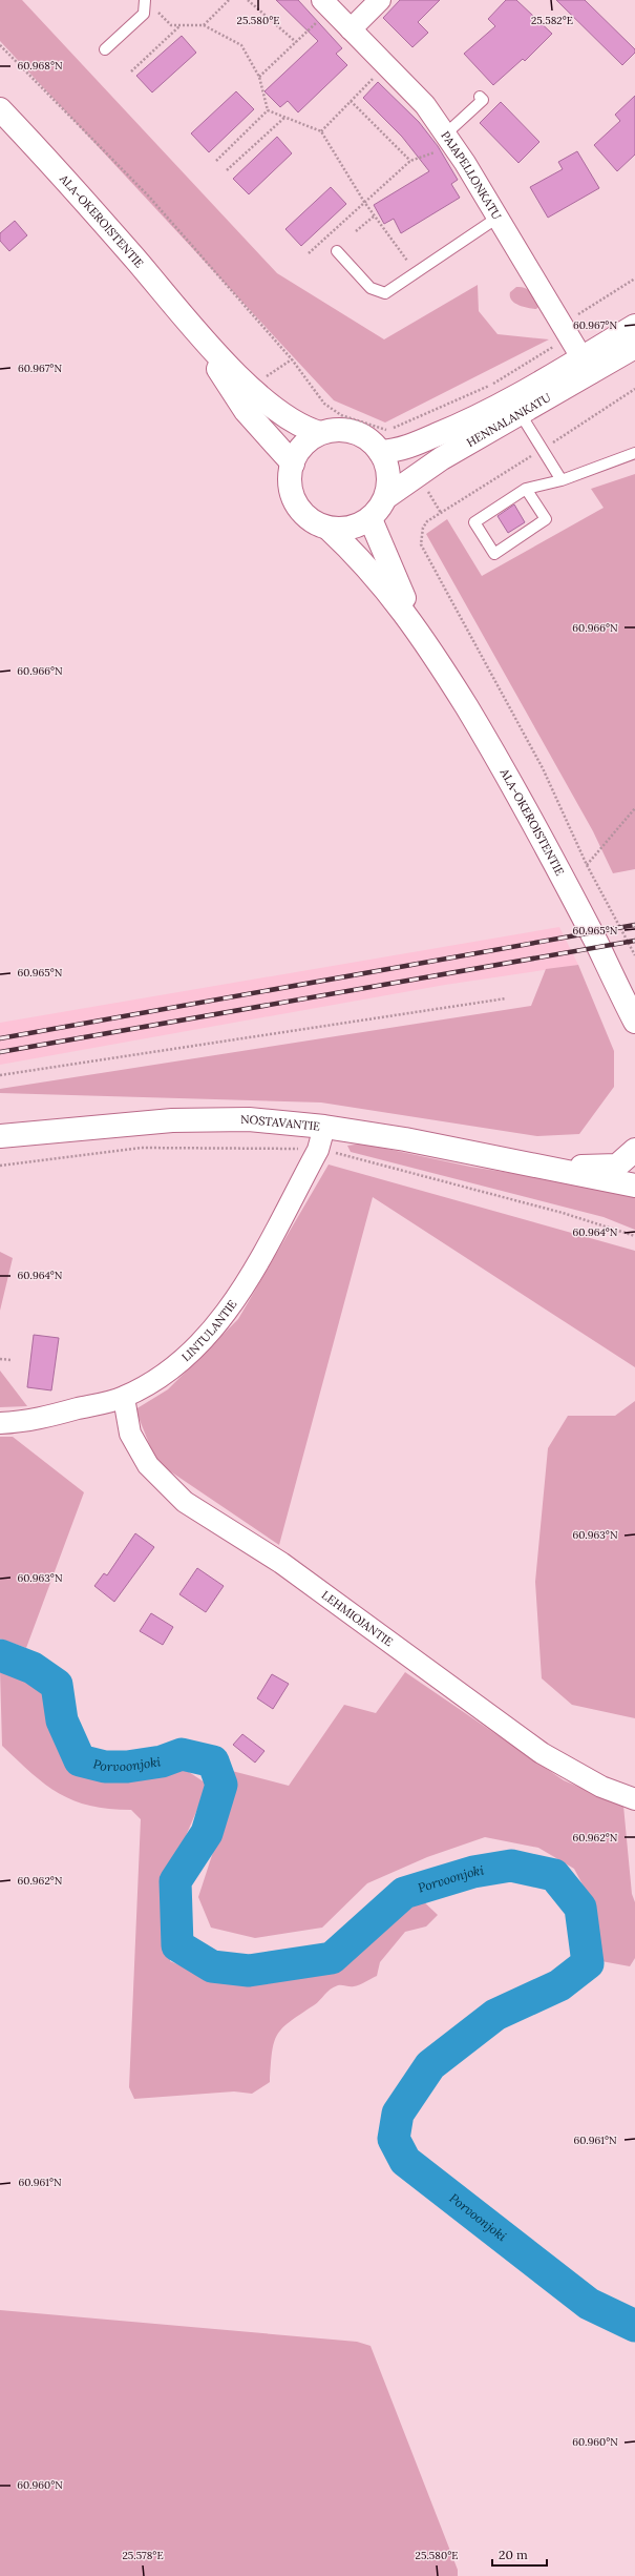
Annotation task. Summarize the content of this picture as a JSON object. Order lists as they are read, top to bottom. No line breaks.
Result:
{"streets":{"main road":["ALA-OKEROISTENTIE","HENNALANKATU","NOSTAVANTIE"],"street":["PAJAPELLONKATU","LINTULANTIE","LEHMIOJANTIE"]},"crossings":[["PAJAPELLONKATU","HENNALANKATU"],["ALA-OKEROISTENTIE","HENNALANKATU"],["NOSTAVANTIE","LINTULANTIE"],["LINTULANTIE","LEHMIOJANTIE"]],"water":["Porvoonjoki"],"scale_bar":"20 m","coordinates":["25.580°E","25.582°E","60.968°N","60.967°N","60.966°N","60.965°N","60.964°N","60.963°N","60.962°N","60.961°N","60.960°N","25.578°E"]}
